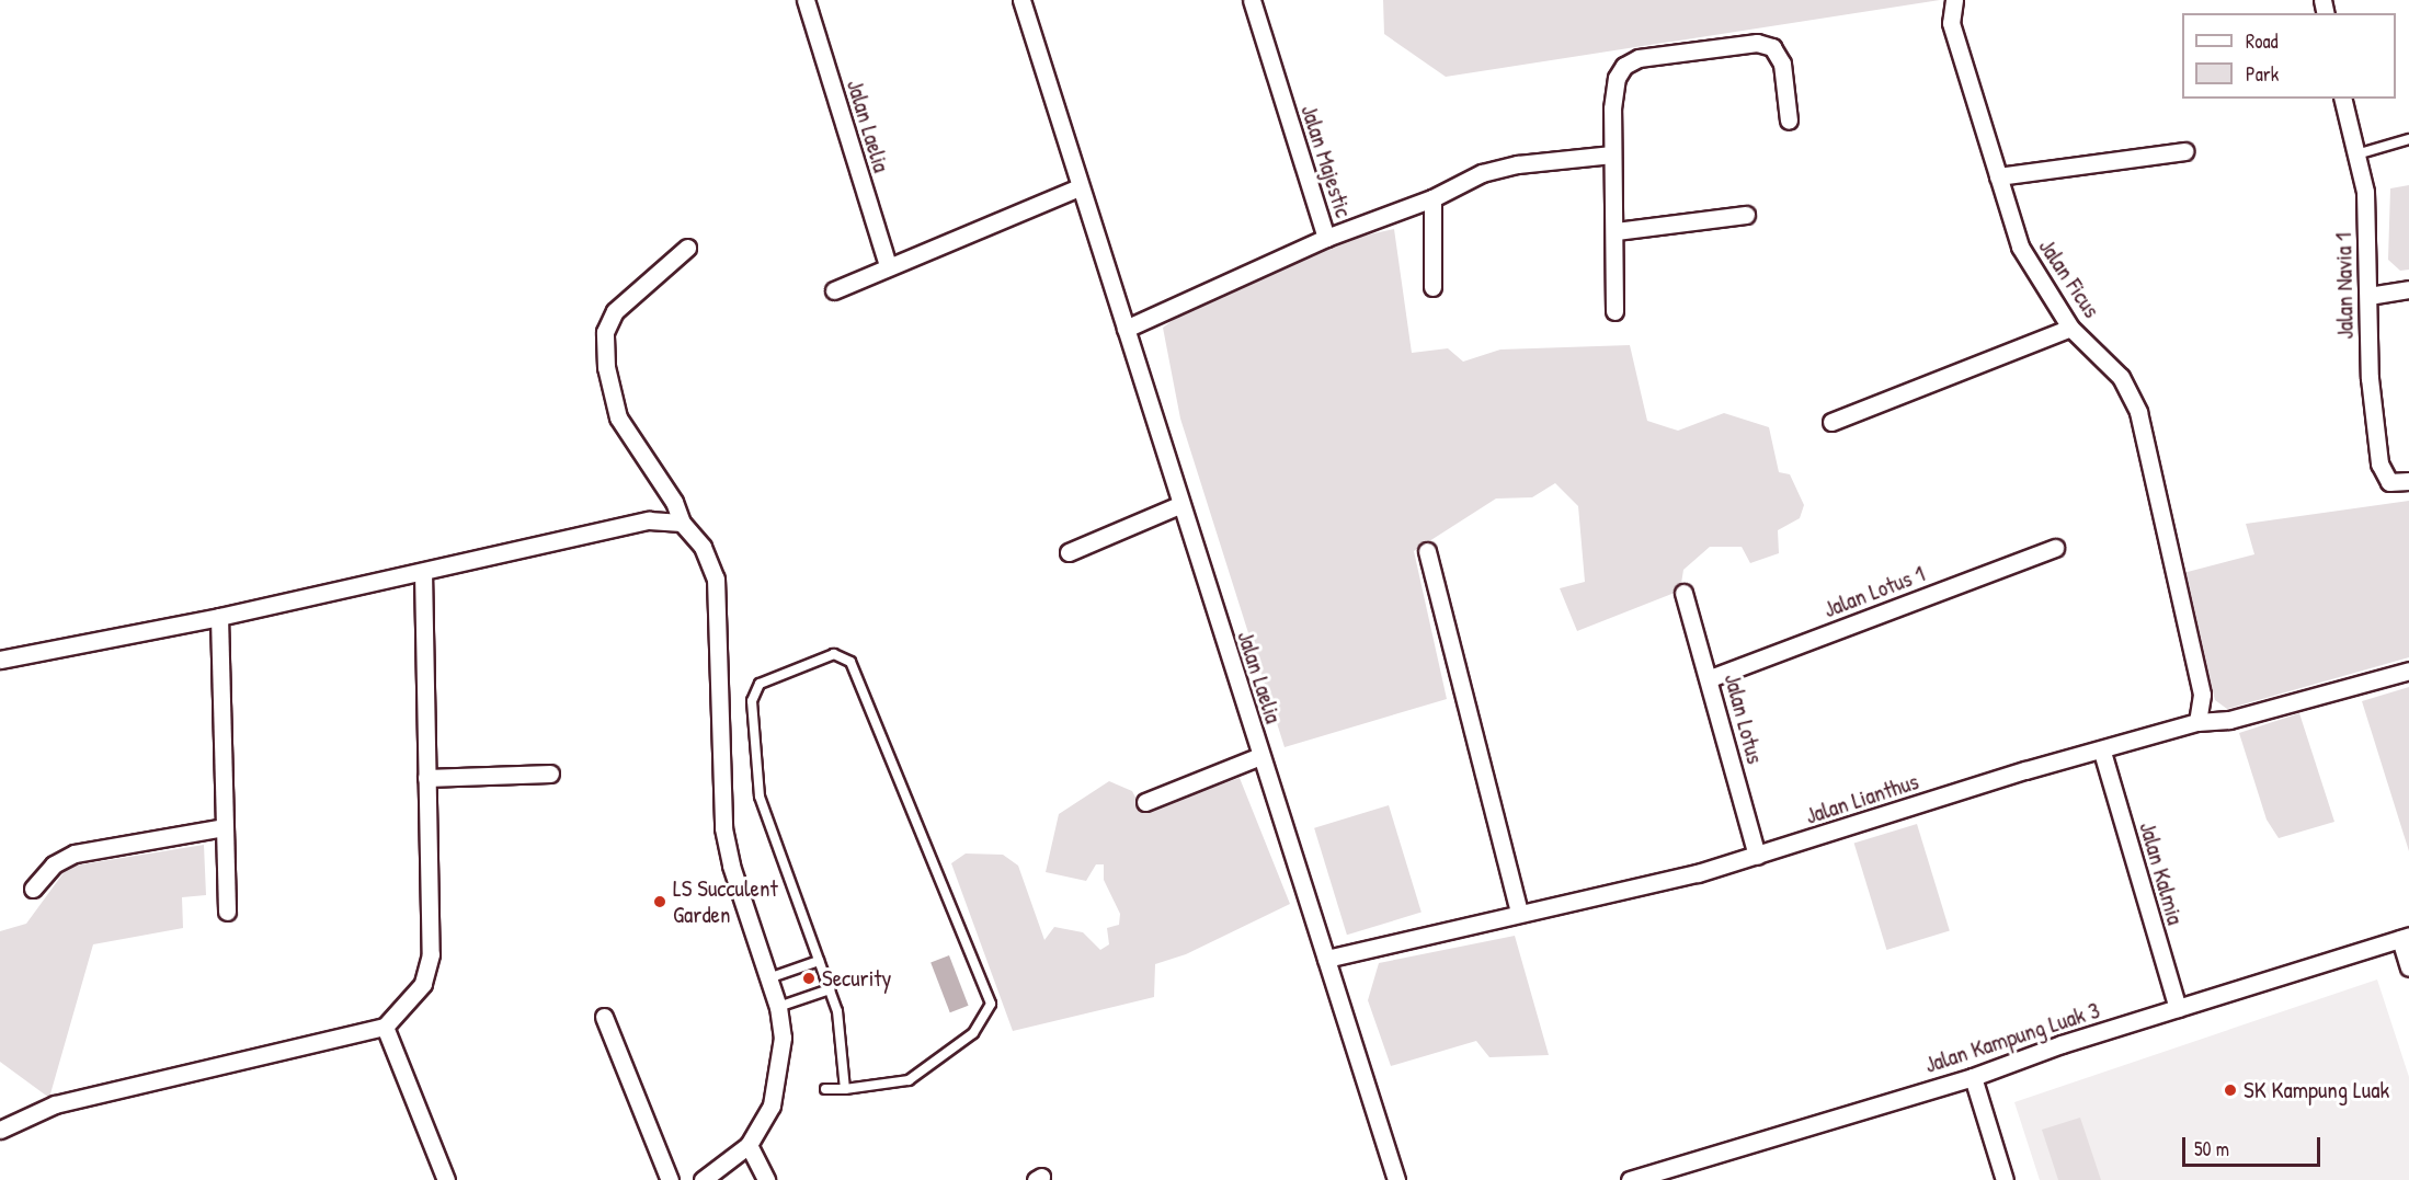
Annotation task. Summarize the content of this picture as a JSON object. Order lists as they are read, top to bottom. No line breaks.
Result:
{"streets":{"street":["Jalan Laelia","Jalan Majestic","Jalan Ficus","Jalan Navia 1","Jalan Lotus 1","Jalan Lotus","Jalan Lianthus","Jalan Kalmia","Jalan Kampung Luak 3"]},"crossings":[["Jalan Laelia","Jalan Majestic"],["Jalan Laelia","Jalan Lianthus"],["Jalan Ficus","Jalan Lianthus"],["Jalan Lotus 1","Jalan Lotus"],["Jalan Lotus","Jalan Lianthus"],["Jalan Lianthus","Jalan Kalmia"],["Jalan Kalmia","Jalan Kampung Luak 3"]],"places":["LS Succulent Garden","Security","SK Kampung Luak"],"legend":["Road","Park"],"scale_bar":"50 m"}
